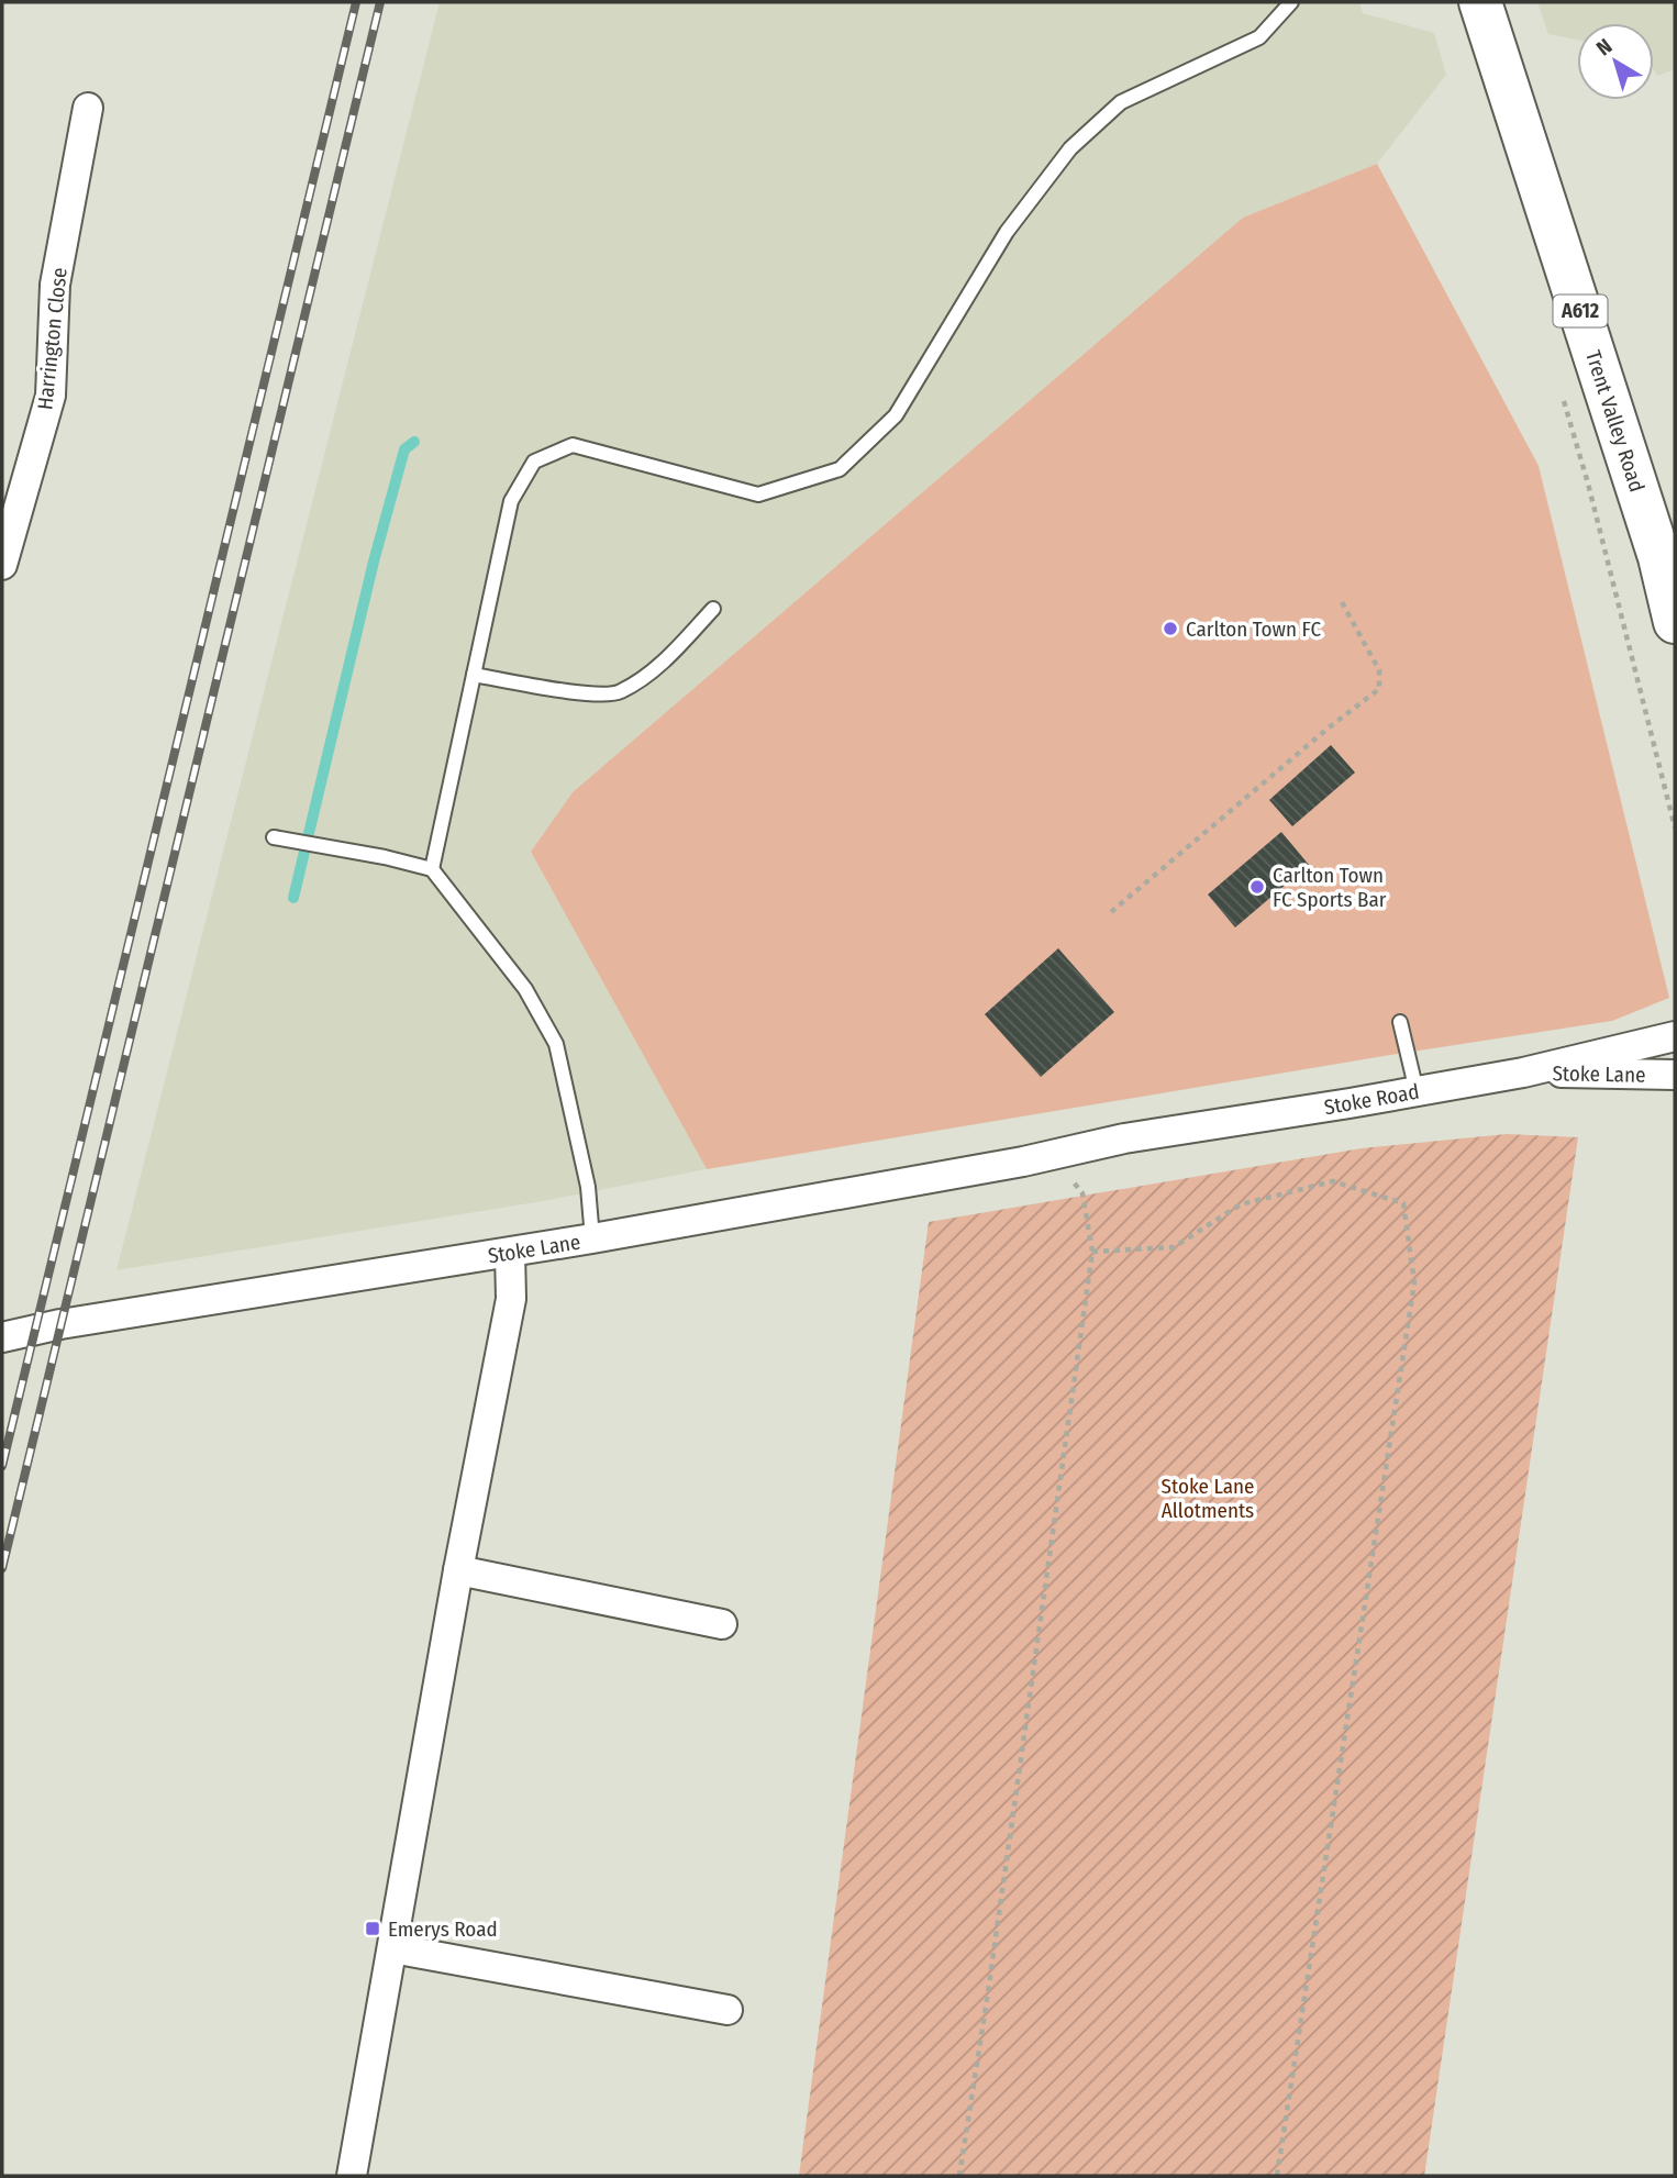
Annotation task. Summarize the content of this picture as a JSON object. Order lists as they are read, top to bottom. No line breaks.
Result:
{"streets":{"main road":["A612","Trent Valley Road"],"street":["Harrington Close","Stoke Lane","Stoke Road"]},"crossings":[["Stoke Lane","Stoke Road"]],"parks":["Stoke Lane Allotments"],"places":{"other":["Carlton Town FC","Carlton Town FC Sports Bar"],"transit":["Emerys Road"]},"north":"top left"}
